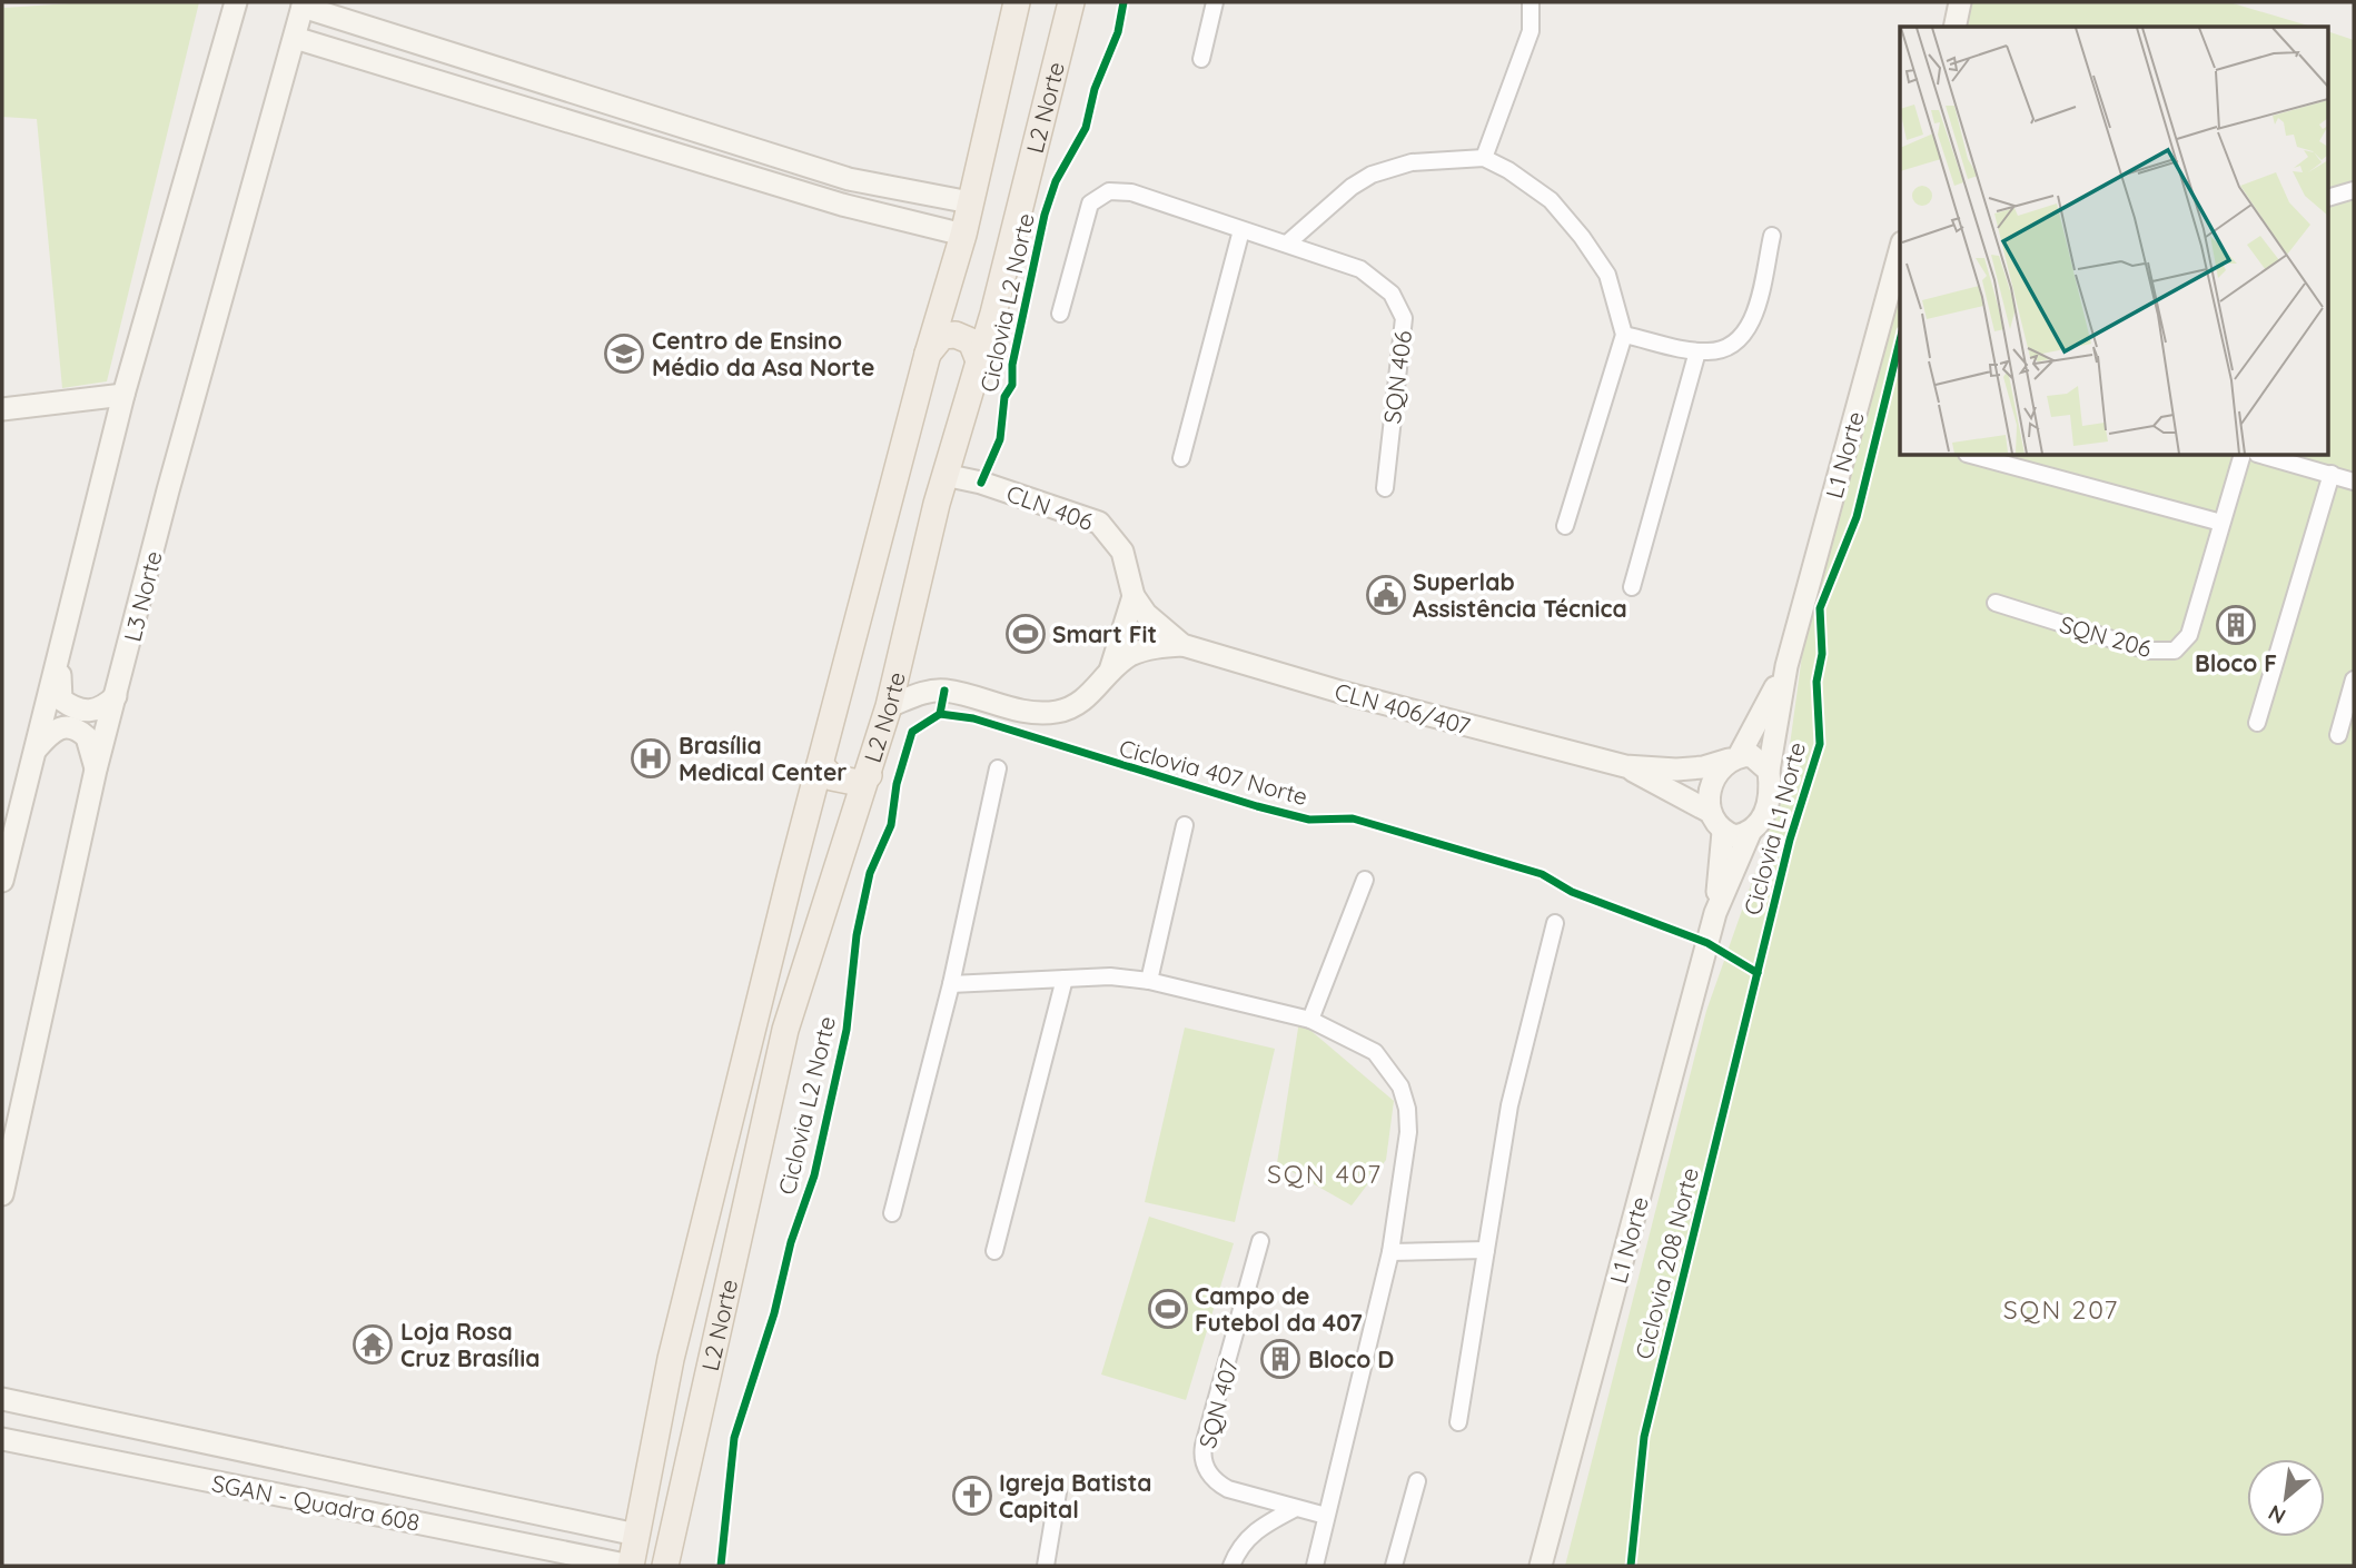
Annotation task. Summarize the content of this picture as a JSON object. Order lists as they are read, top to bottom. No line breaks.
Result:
{"streets":{"main road":["L2 Norte"],"street":["SQN 406","L1 Norte","CLN 406","L3 Norte","SQN 206","CLN 406/407","SQN 407","SGAN - Quadra 608"],"cycle path":["Ciclovia L2 Norte","Ciclovia 407 Norte","Ciclovia L1 Norte"]},"crossings":[["L2 Norte","CLN 406"],["L2 Norte","SGAN - Quadra 608"],["L1 Norte","CLN 406/407"],["CLN 406","CLN 406/407"]],"districts":["SQN 407","SQN 207"],"places":{"school or university":["Centro de Ensino Médio da Asa Norte"],"public building":["Superlab Assistência Técnica"],"building":["Bloco F","Bloco D"],"sports":["Smart Fit","Campo de Futebol da 407"],"hospital":["Brasília Medical Center"],"temple":["Loja Rosa Cruz Brasília"],"church":["Igreja Batista Capital"]},"north":"bottom left"}
